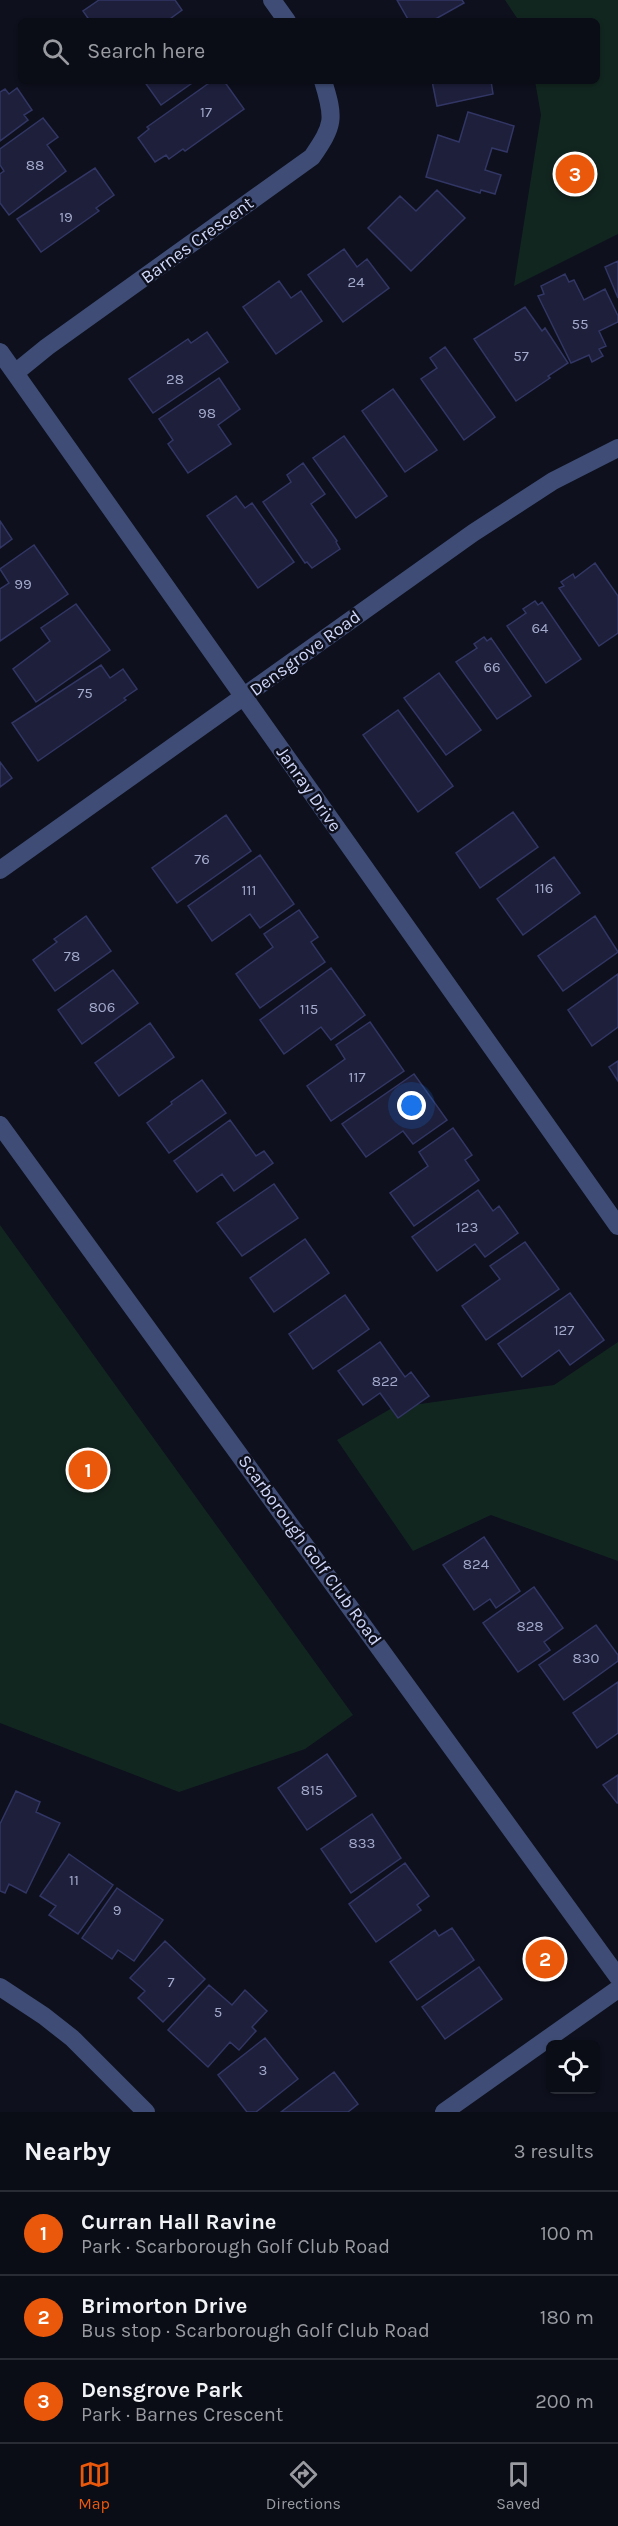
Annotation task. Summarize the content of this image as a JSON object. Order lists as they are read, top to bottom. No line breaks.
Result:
{"streets":{"street":["Barnes Crescent","Densgrove Road","Janray Drive","Scarborough Golf Club Road"]},"crossings":[["Barnes Crescent","Janray Drive"],["Densgrove Road","Janray Drive"]],"house_numbers":["17","88","19","24","55","57","28","98","99","64","66","75","76","116","111","78","806","115","117","123","127","822","824","828","830","815","833","11","9","7","5","3"],"page":{"search":"Search here","pins":["3","1","2"],"heading":["Nearby","3 results"],"list":[{"mark":"1","name":"Curran Hall Ravine","note":"Park · Scarborough Golf Club Road","value":"100 m"},{"mark":"2","name":"Brimorton Drive","note":"Bus stop · Scarborough Golf Club Road","value":"180 m"},{"mark":"3","name":"Densgrove Park","note":"Park · Barnes Crescent","value":"200 m"}],"nav":["Map","Directions","Saved"]}}
